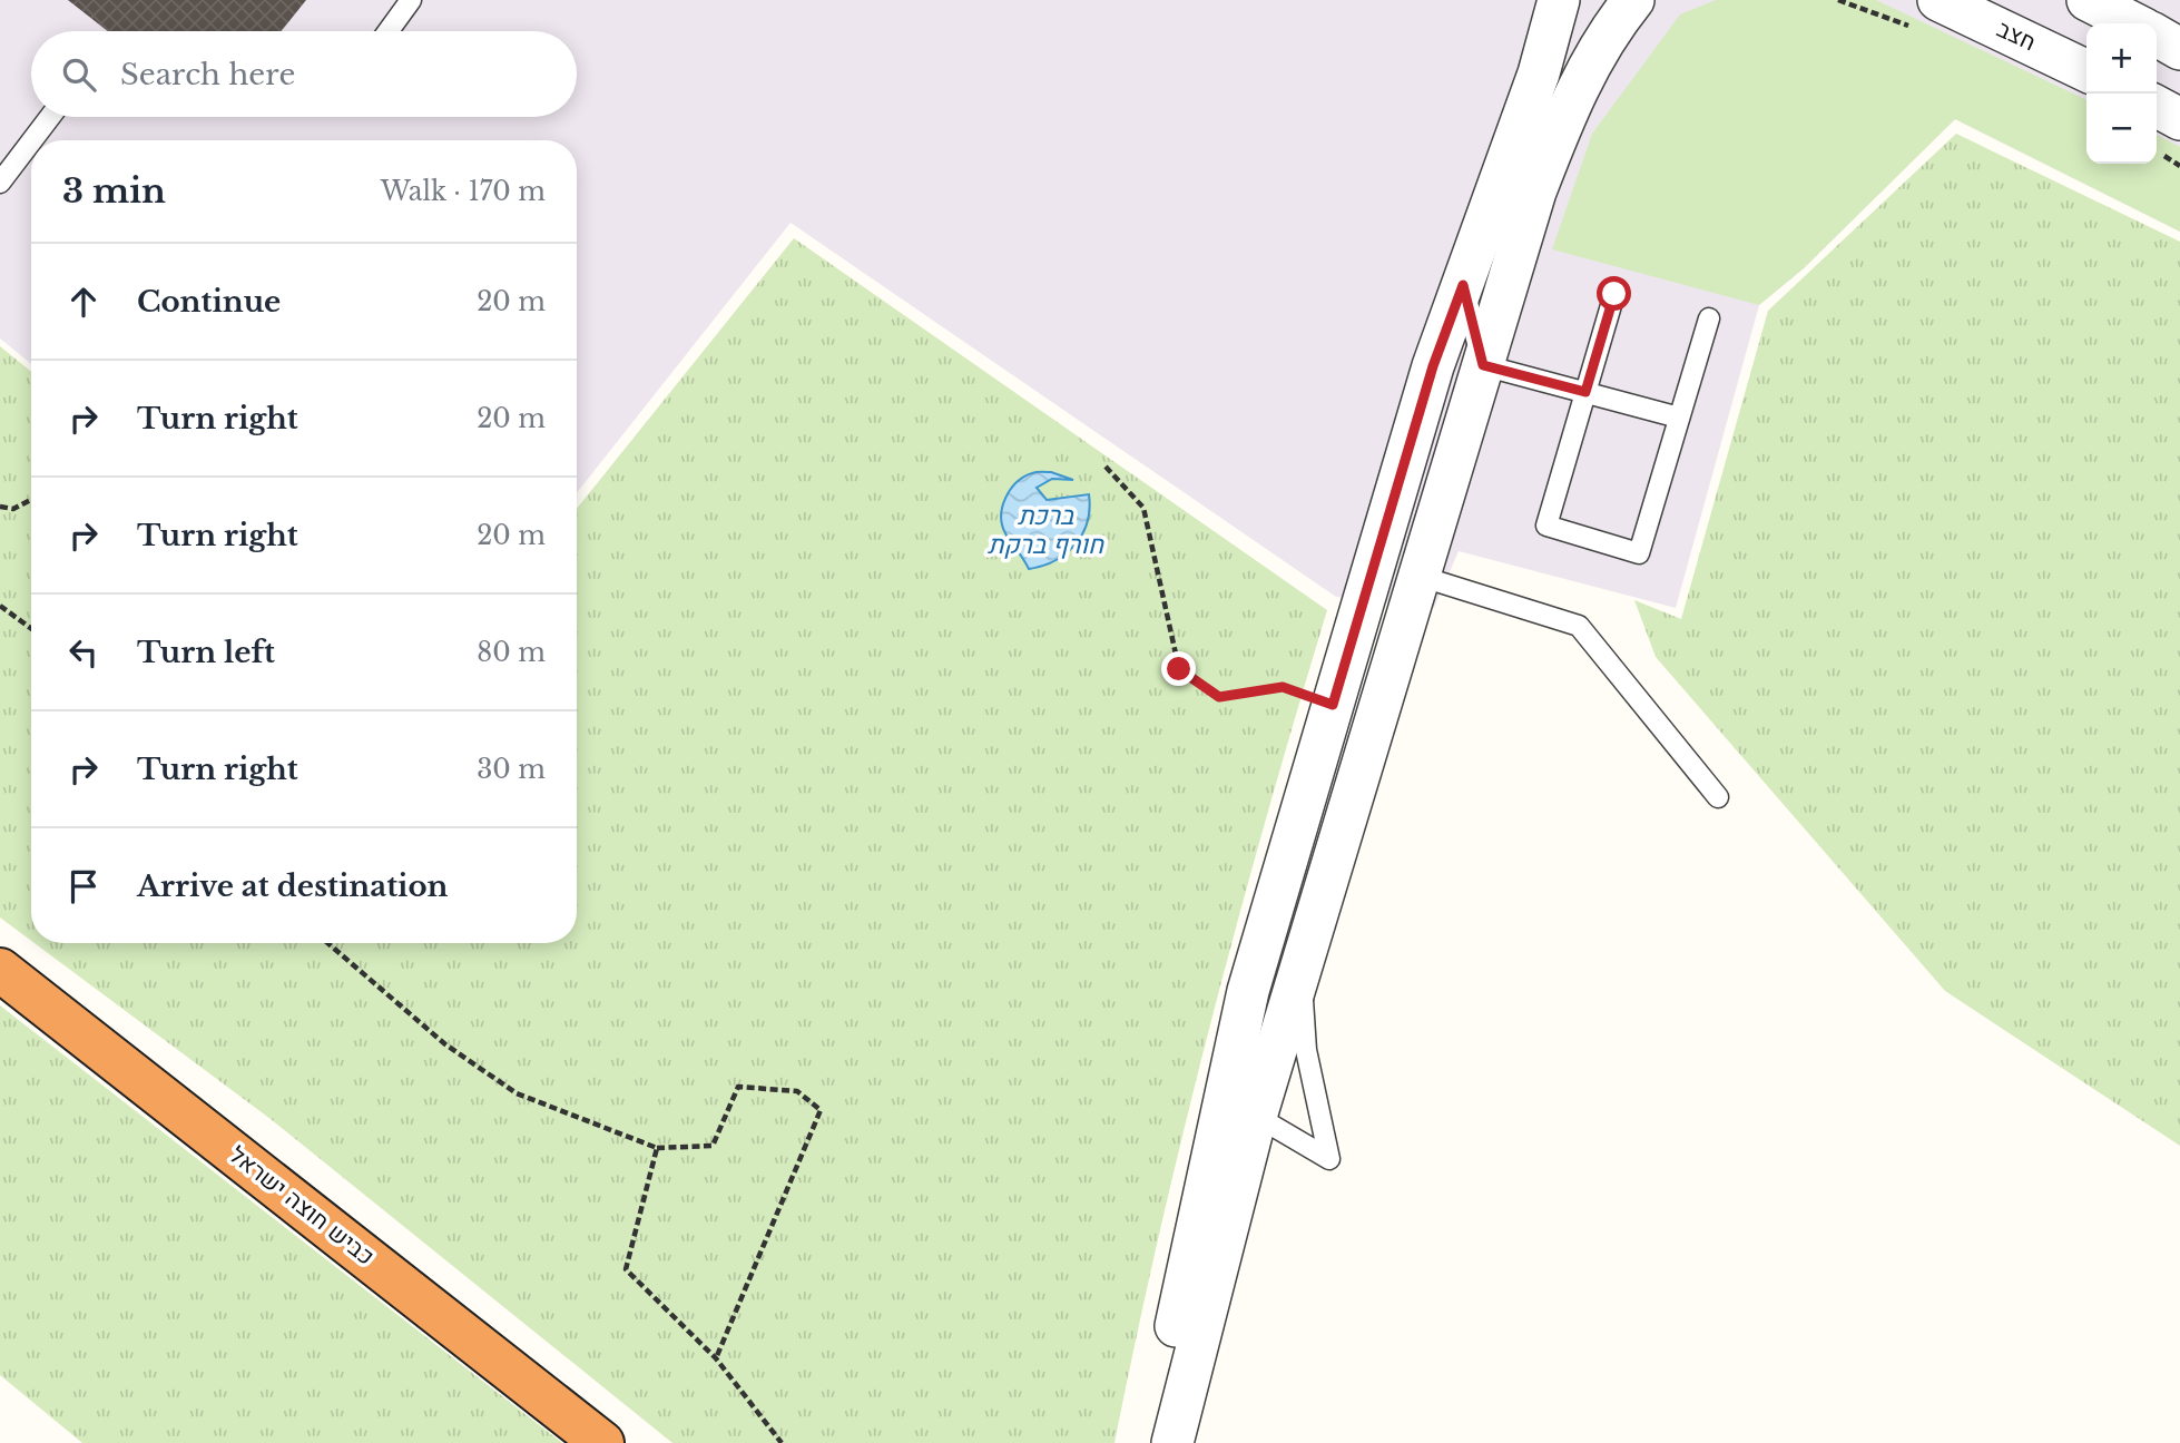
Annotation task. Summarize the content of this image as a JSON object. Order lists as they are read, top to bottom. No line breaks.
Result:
{"streets":{"highway":["כביש חוצה ישראל"],"street":["חצב"]},"water":["ברכת חורף ברקת"],"page":{"map_buttons":["+","−"],"search":"Search here","heading":["3 min","Walk · 170 m"],"list":[["Continue","20 m"],["Turn right","20 m"],["Turn right","20 m"],["Turn left","80 m"],["Turn right","30 m"],"Arrive at destination"]}}
